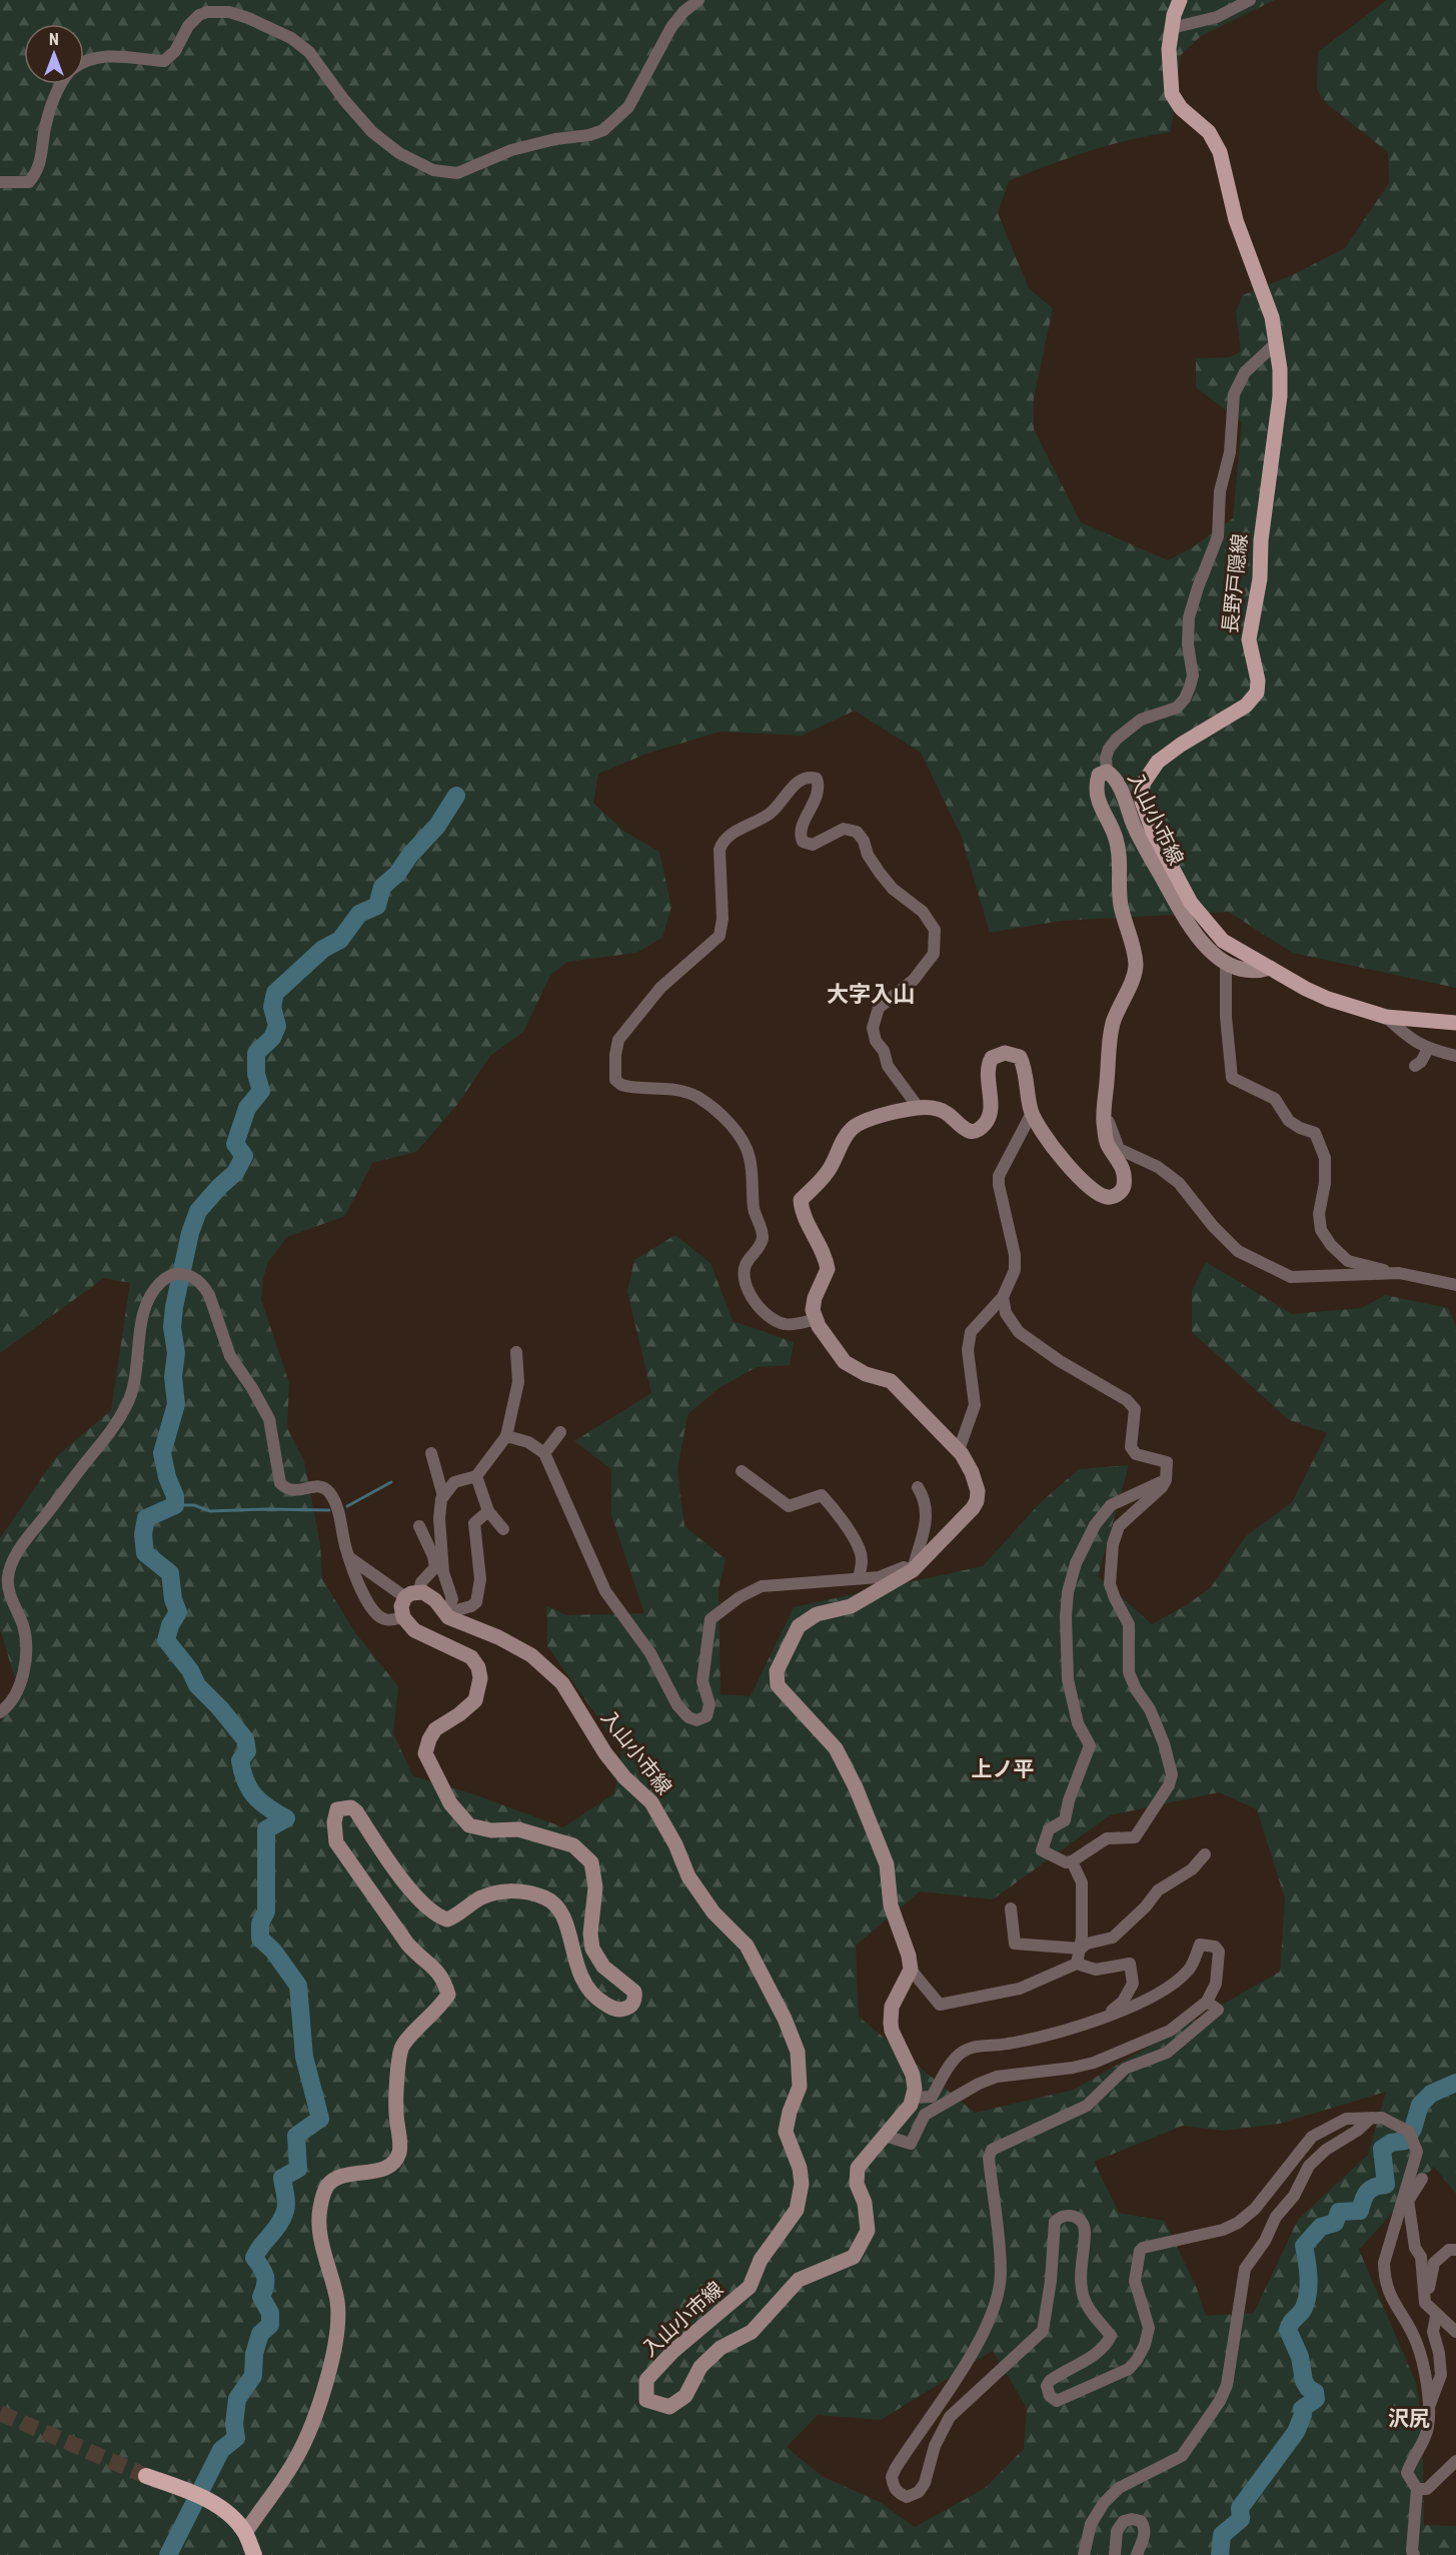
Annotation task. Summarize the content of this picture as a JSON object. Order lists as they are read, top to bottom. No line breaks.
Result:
{"streets":{"main road":["長野戸隠線","入山小市線"]},"crossings":[["長野戸隠線","入山小市線"]],"districts":["大字入山","上ノ平","沢尻"],"north":"top"}
